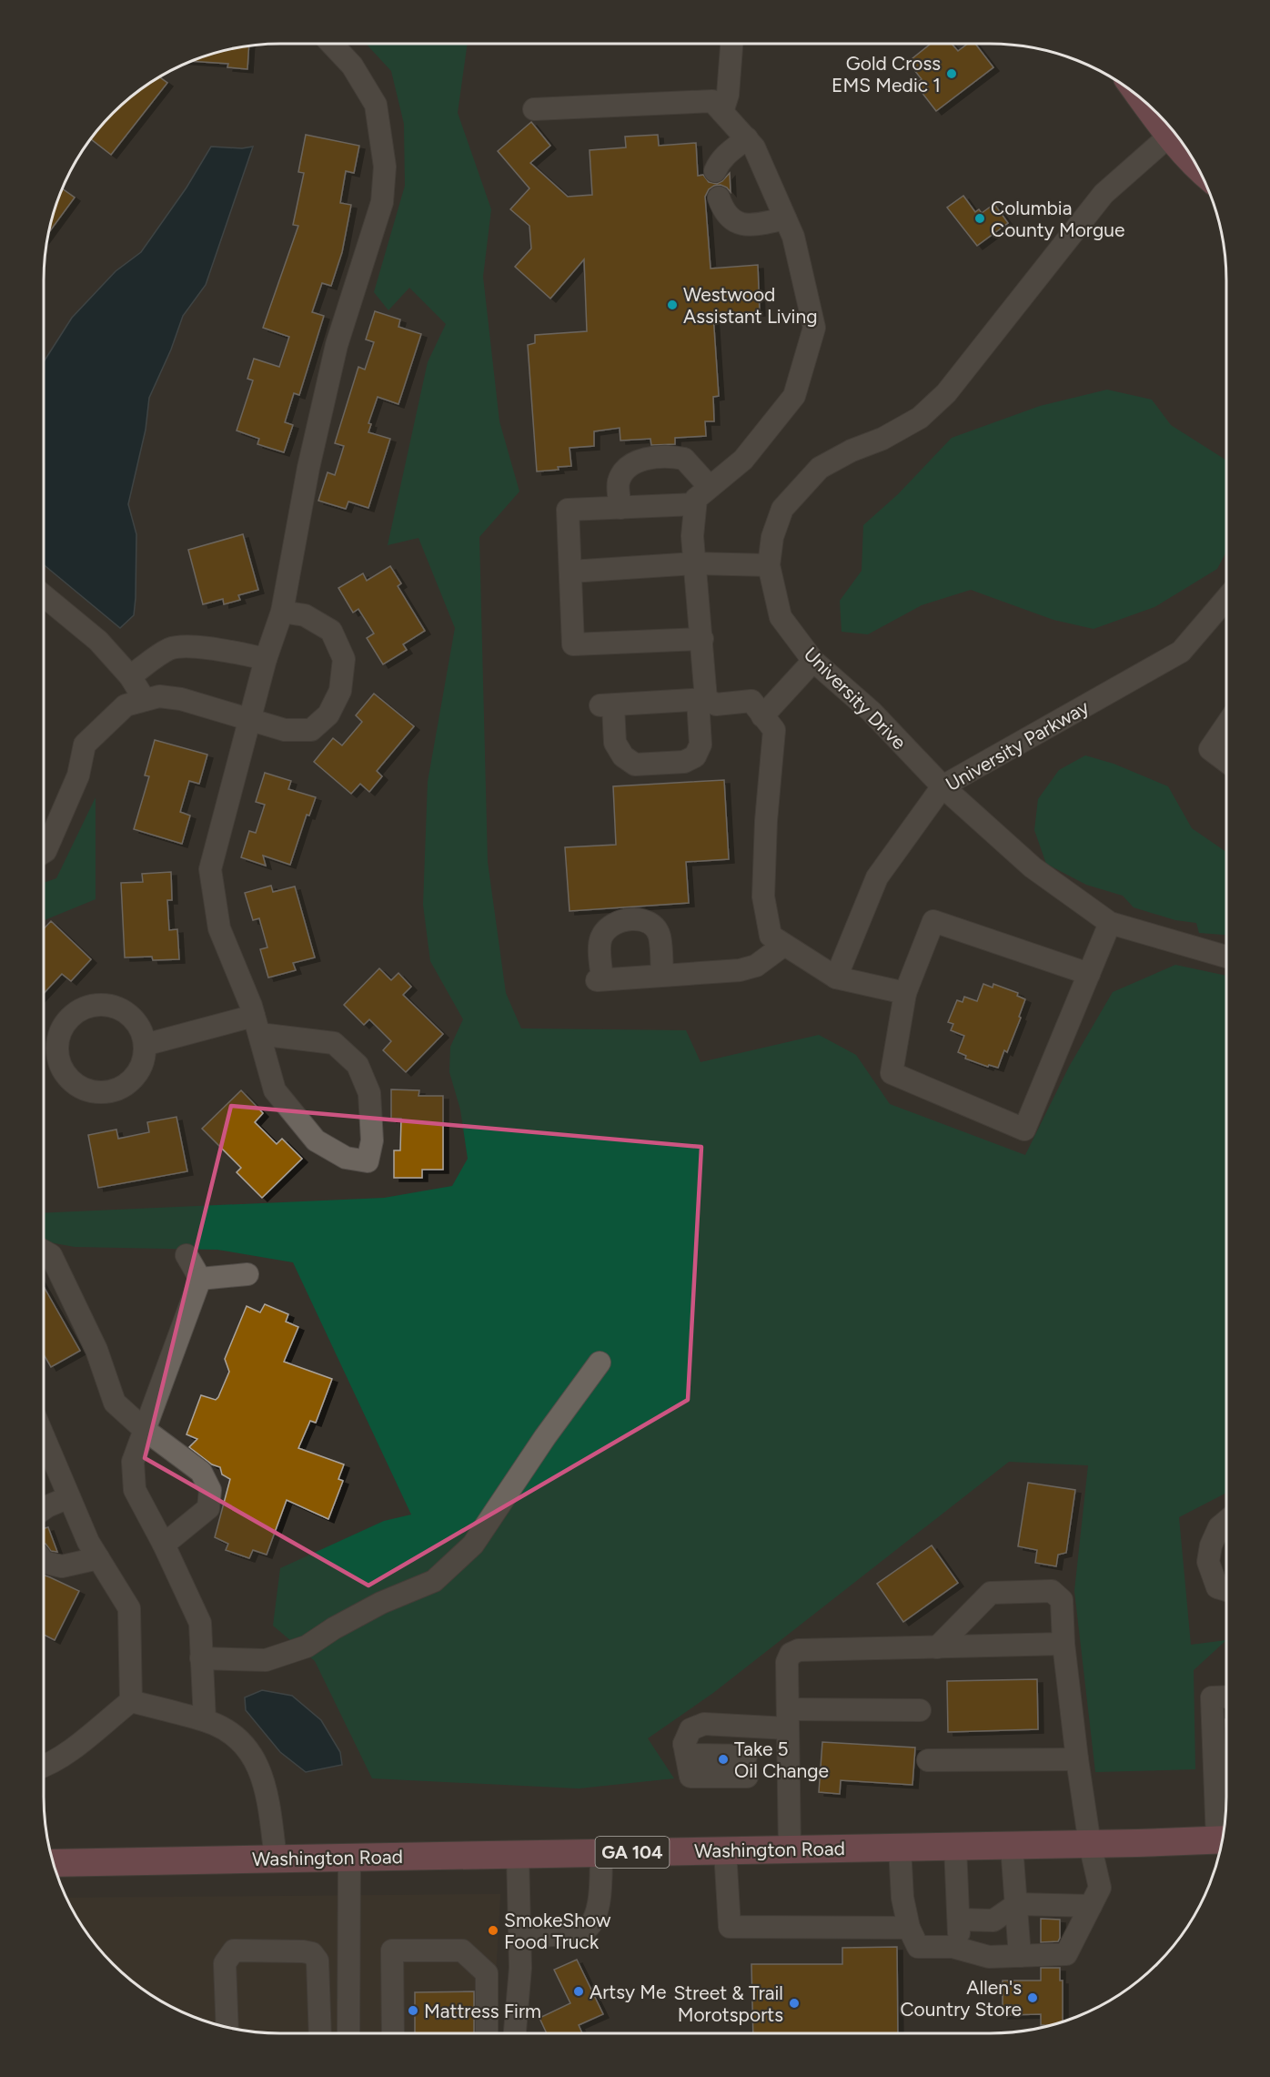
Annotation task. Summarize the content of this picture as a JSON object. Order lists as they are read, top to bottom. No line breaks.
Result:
{"streets":{"main road":["Washington Road","GA 104"],"street":["University Drive","University Parkway"]},"crossings":[["University Drive","University Parkway"]],"places":["Gold Cross EMS Medic 1","Columbia County Morgue","Westwood Assistant Living","Take 5 Oil Change","SmokeShow Food Truck","Artsy Me","Allen's Country Store","Street & Trail Morotsports","Mattress Firm"]}
